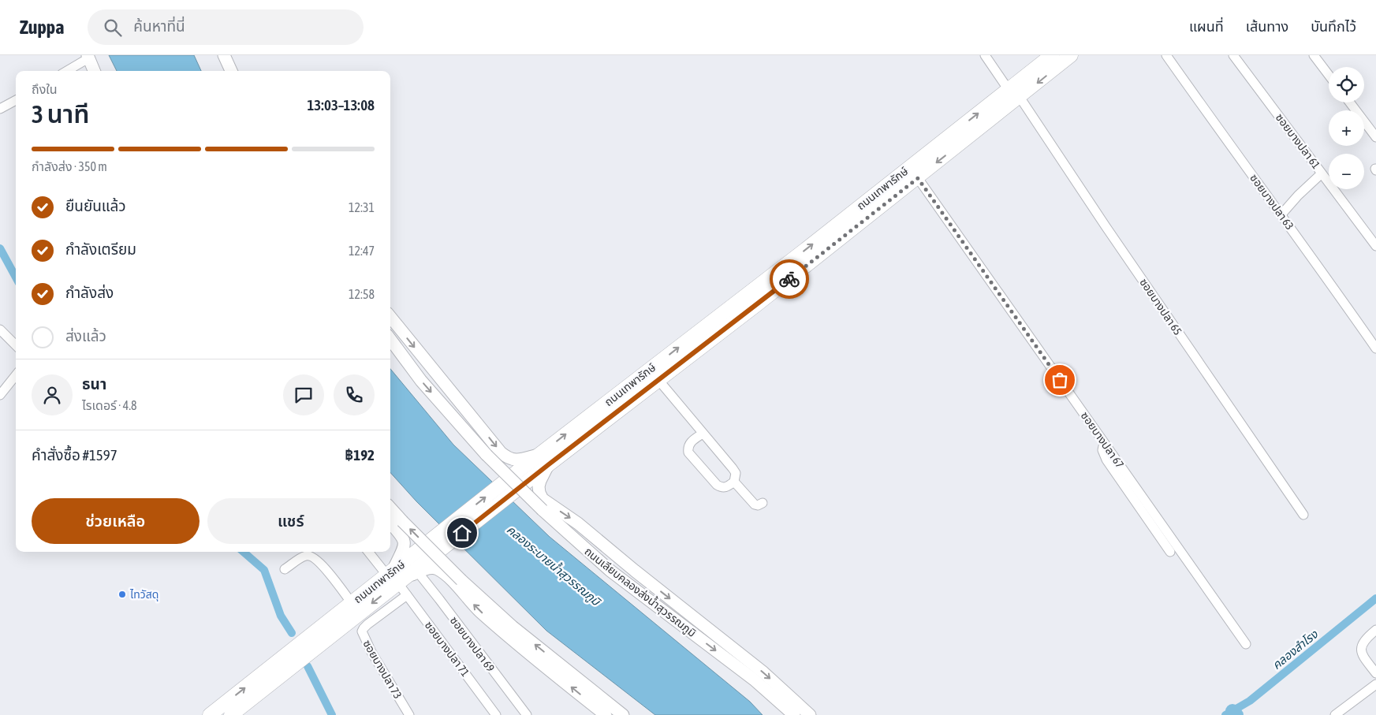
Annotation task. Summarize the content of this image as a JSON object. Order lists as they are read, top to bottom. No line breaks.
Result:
{"streets":{"main road":["ถนนเทพารักษ์","ถนนเลียบคลองส่งน้ำสุวรรณภูมิ"],"street":["ซอยบางปลา 61","ซอยบางปลา 63","ซอยบางปลา 65","ซอยบางปลา 67","ซอยบางปลา 69","ซอยบางปลา 71","ซอยบางปลา 73"]},"crossings":[["ถนนเทพารักษ์","ซอยบางปลา 65"],["ถนนเทพารักษ์","ซอยบางปลา 67"],["ถนนเทพารักษ์","ซอยบางปลา 71"],["ซอยบางปลา 71","ซอยบางปลา 73"]],"water":["คลองระบายน้ำสุวรรณภูมิ","คลองสำโรง"],"places":["ไทวัสดุ"],"page":{"header":"Zuppa","search":"ค้นหาที่นี่","nav":["แผนที่","เส้นทาง","บันทึกไว้"],"map_buttons":["+","−"],"heading":["3 นาที","ถึงใน","13:03–13:08"],"panel":["ธนา","ไรเดอร์ · 4.8","คำสั่งซื้อ #1597","฿192"],"bar":"กำลังส่ง · 350 m","list":[["ยืนยันแล้ว","12:31"],["กำลังเตรียม","12:47"],["กำลังส่ง","12:58"],"ส่งแล้ว"],"buttons":["ช่วยเหลือ","แชร์"]}}
